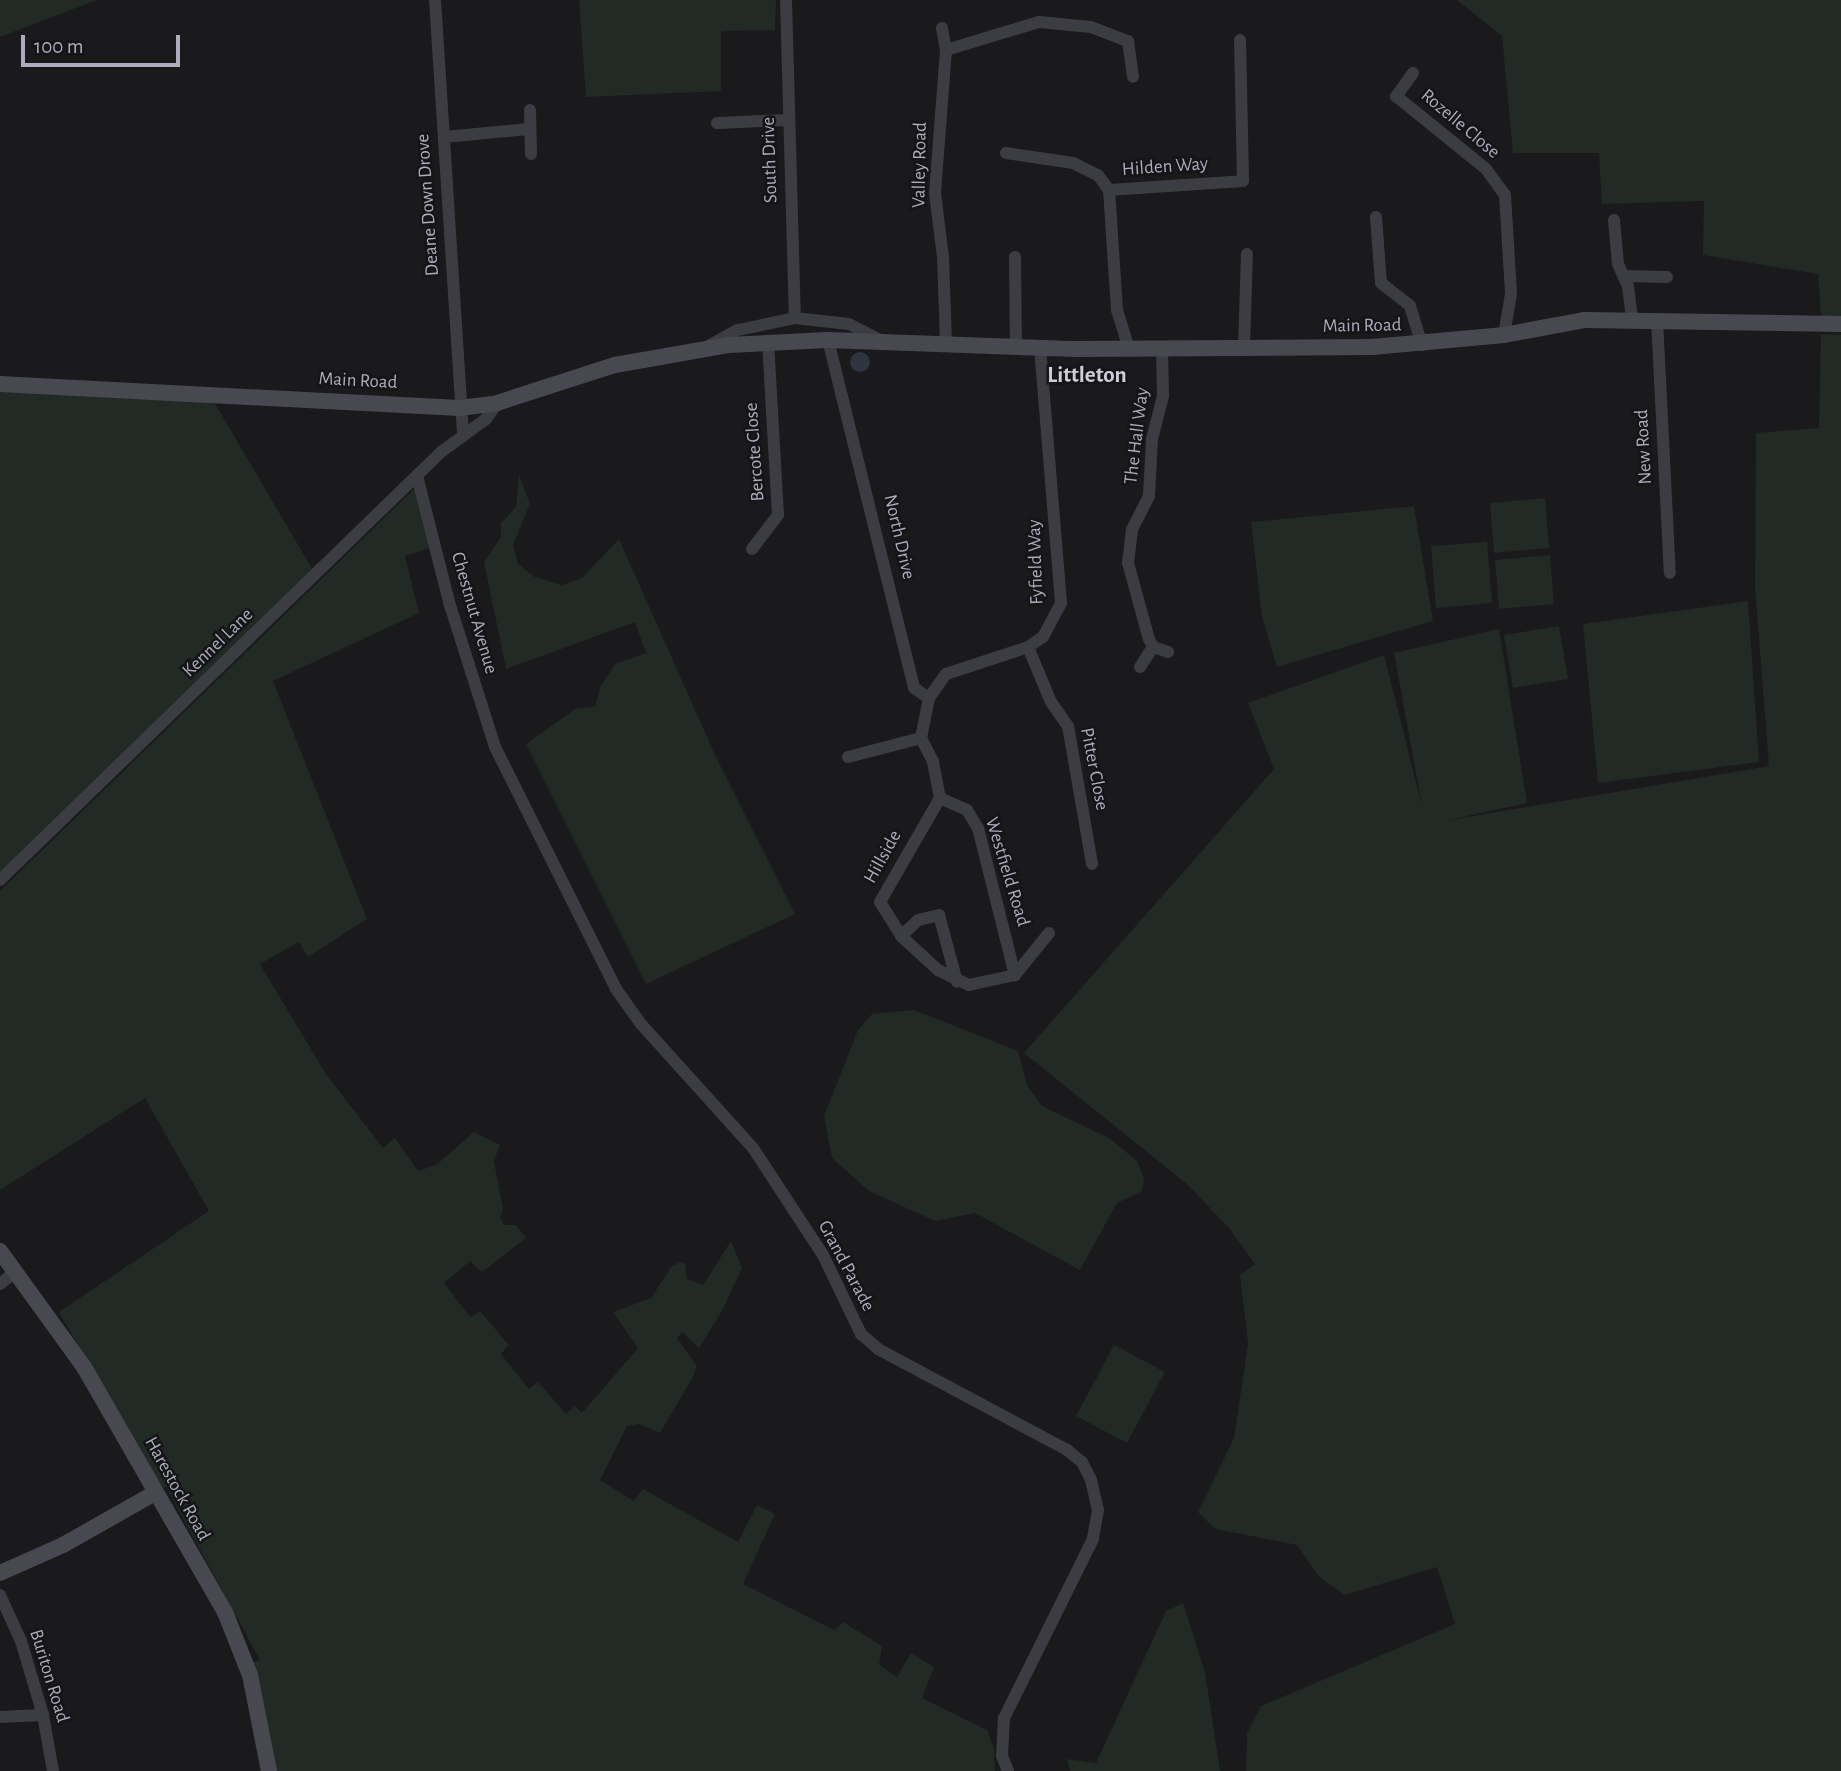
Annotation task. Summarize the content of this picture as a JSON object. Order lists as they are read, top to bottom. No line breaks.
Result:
{"streets":{"street":["Rozelle Close","South Drive","Valley Road","Hilden Way","Deane Down Drove","Main Road","The Hall Way","New Road","Bercote Close","North Drive","Fyfield Way","Chestnut Avenue","Kennel Lane","Pitter Close","Hillside","Westfield Road","Grand Parade","Harestock Road","Buriton Road"]},"crossings":[["Rozelle Close","Main Road"],["South Drive","Main Road"],["Valley Road","Main Road"],["Hilden Way","Main Road"],["Deane Down Drove","Main Road"],["Main Road","The Hall Way"],["Main Road","New Road"],["Main Road","Bercote Close"],["Main Road","North Drive"],["Main Road","Fyfield Way"],["Main Road","Kennel Lane"],["North Drive","Fyfield Way"],["Fyfield Way","Pitter Close"],["Chestnut Avenue","Kennel Lane"],["Chestnut Avenue","Grand Parade"],["Hillside","Westfield Road"]],"districts":["Littleton"],"scale_bar":"100 m"}
